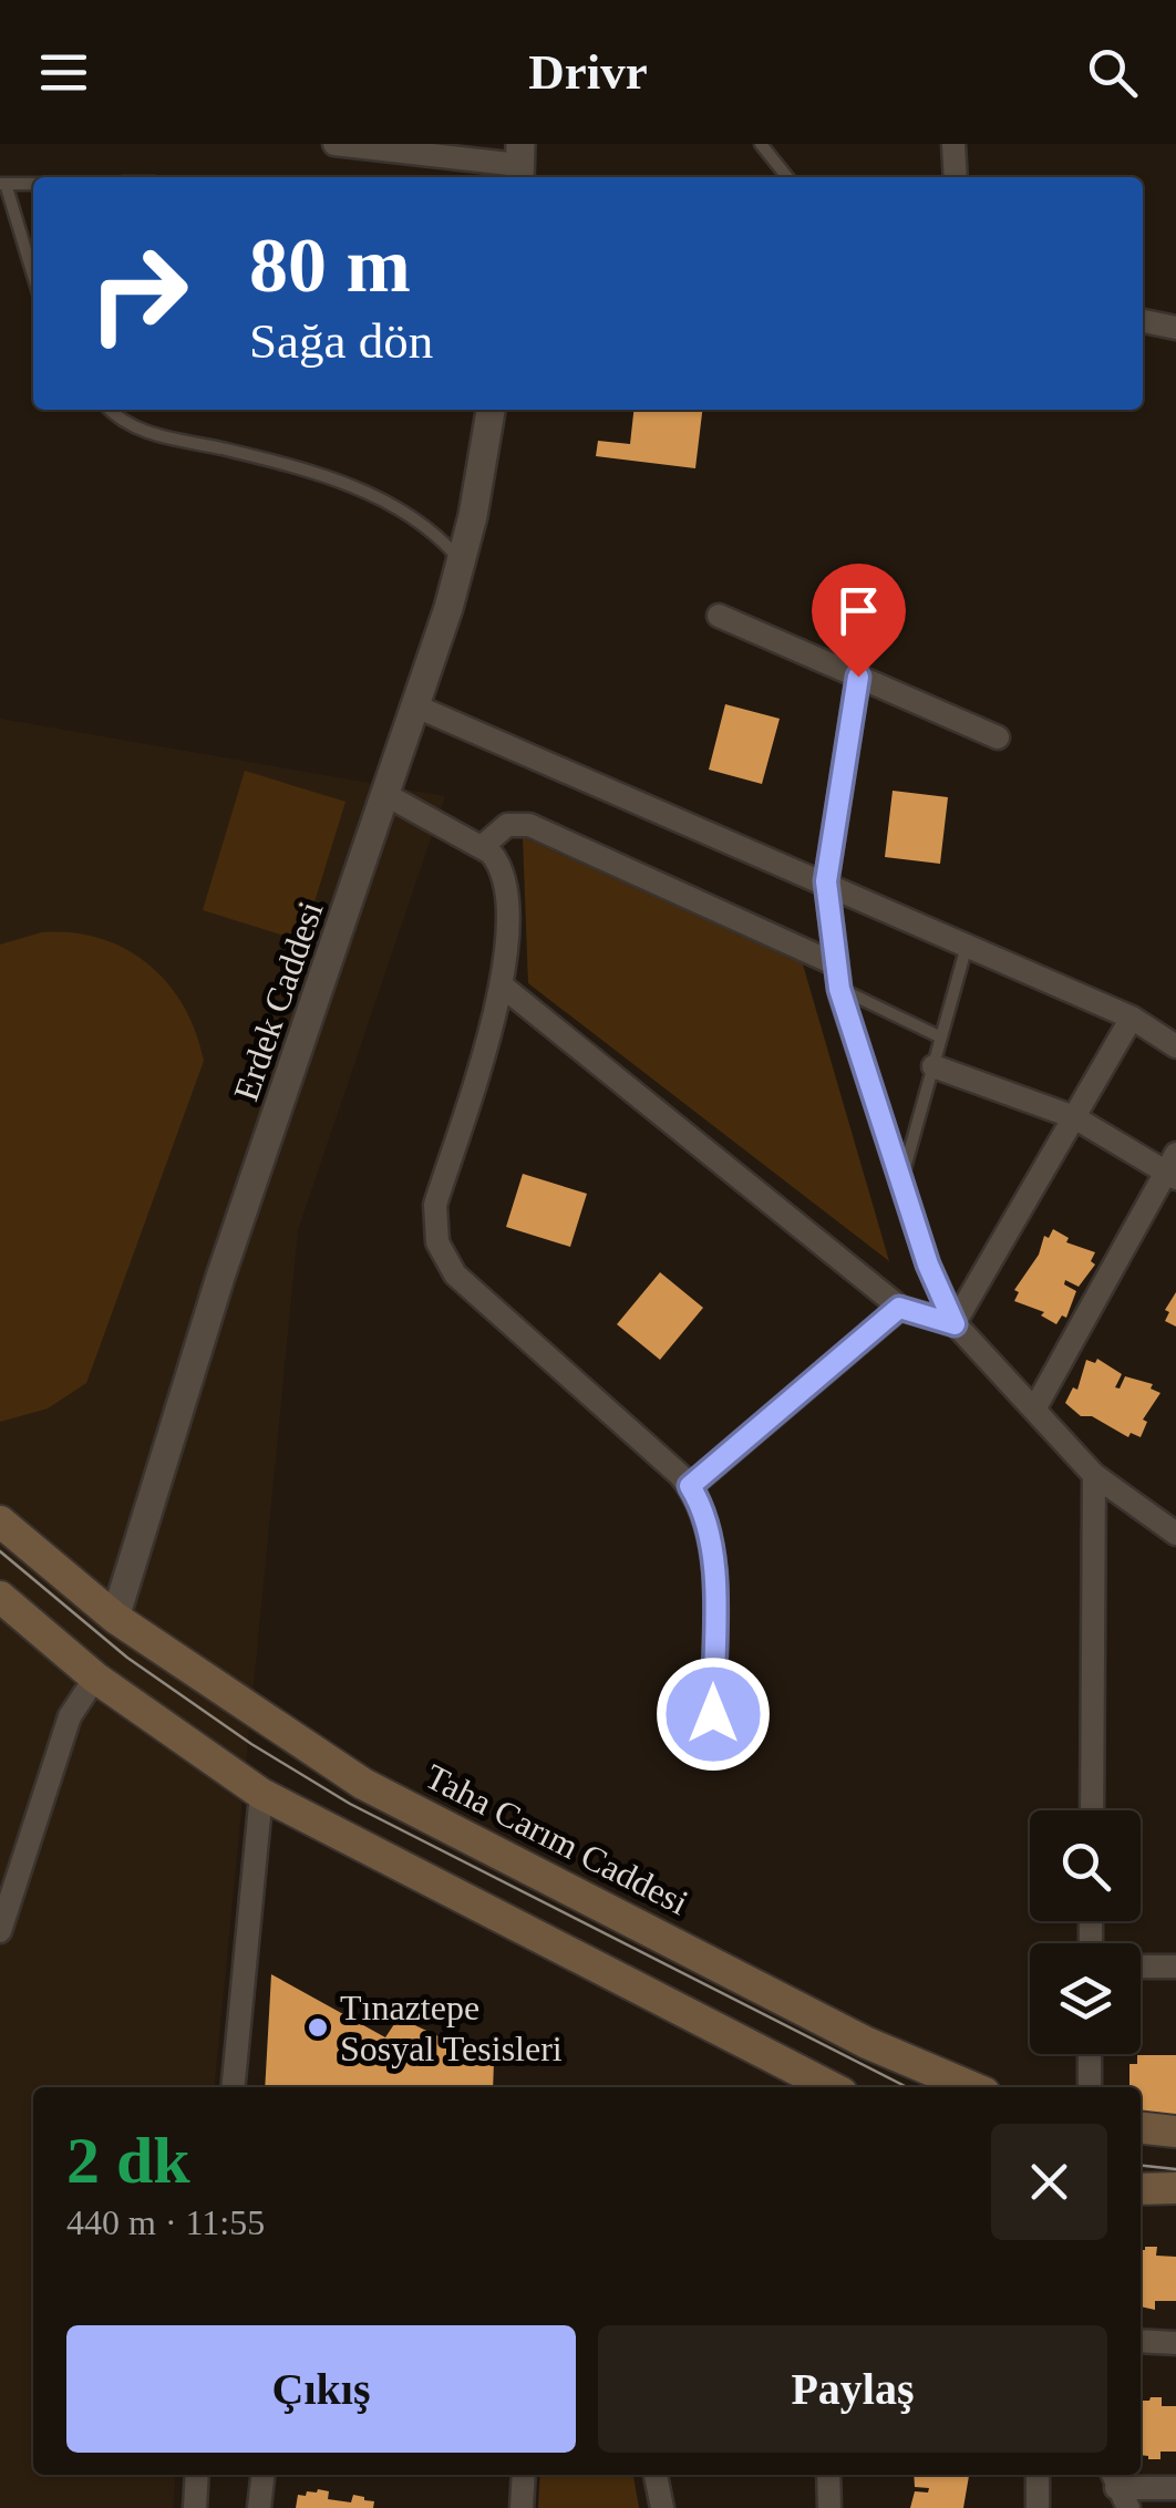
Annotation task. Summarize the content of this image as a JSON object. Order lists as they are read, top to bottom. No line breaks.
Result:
{"streets":{"main road":["Taha Carım Caddesi"],"street":["Erdek Caddesi"]},"crossings":[["Erdek Caddesi","Taha Carım Caddesi"]],"places":["Tınaztepe Sosyal Tesisleri"],"page":{"header":"Drivr","turn":["80 m","Sağa dön"],"heading":["2 dk","440 m · 11:55"],"buttons":["Çıkış","Paylaş"]}}
